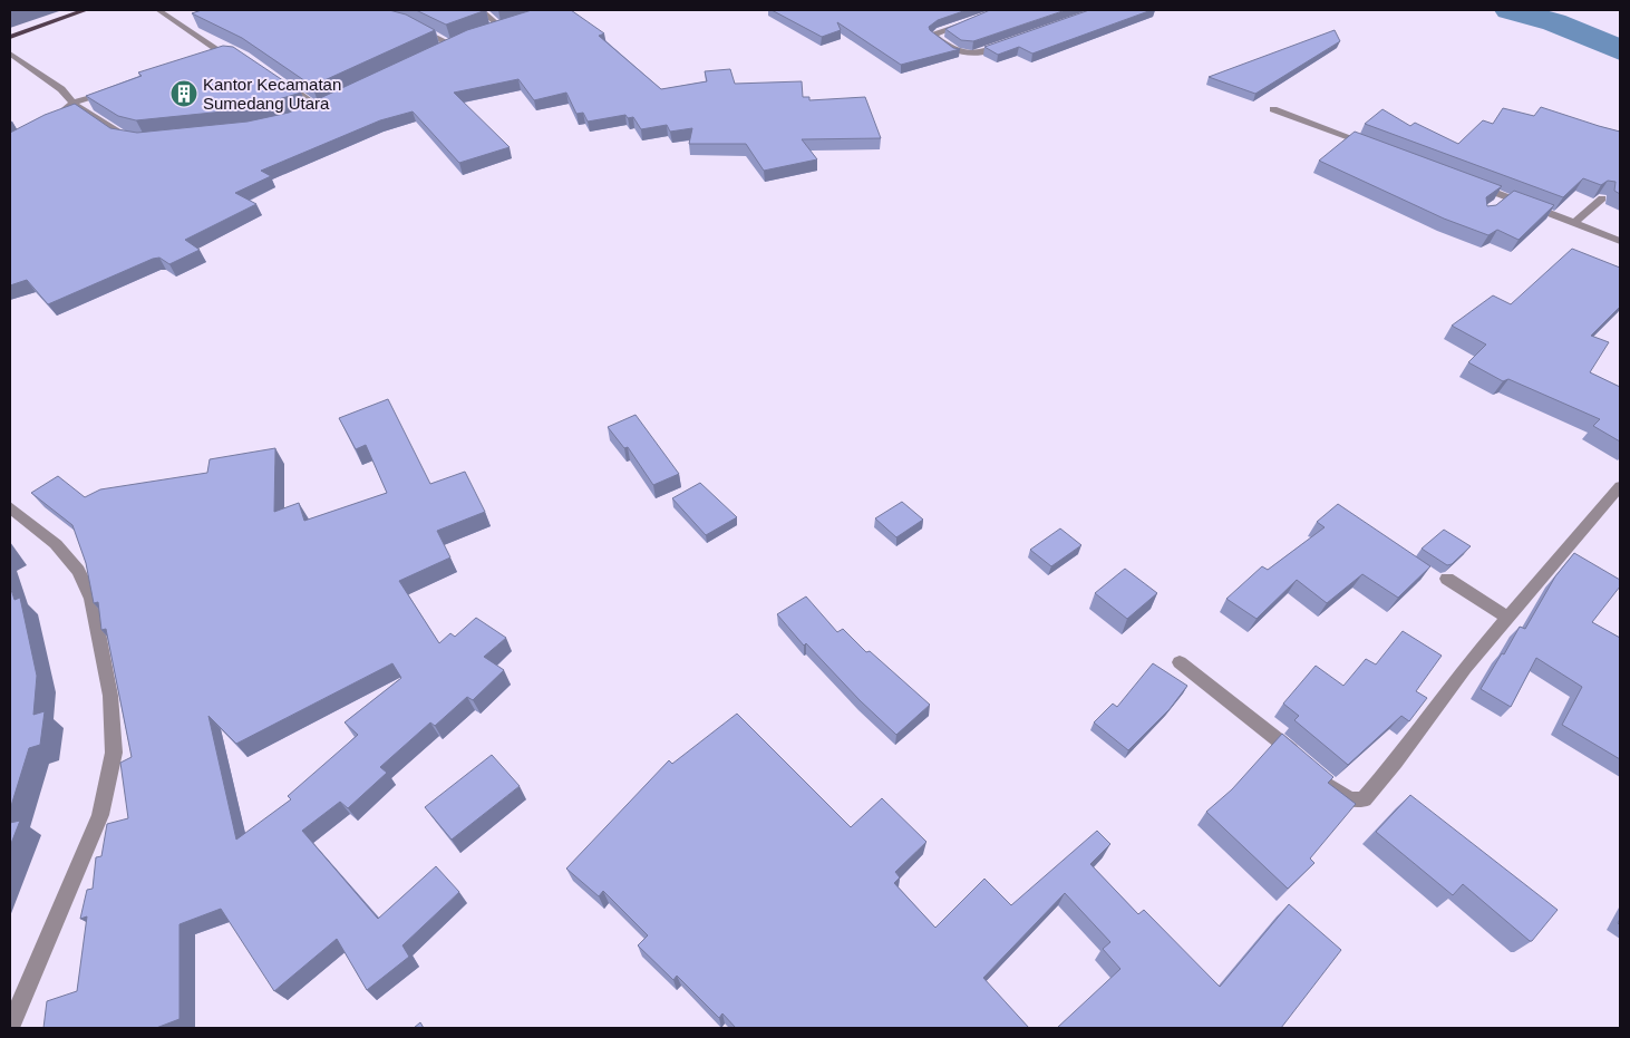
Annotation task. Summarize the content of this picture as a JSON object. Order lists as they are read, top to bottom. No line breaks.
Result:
{"places":{"building":["Kantor Kecamatan Sumedang Utara"]}}
